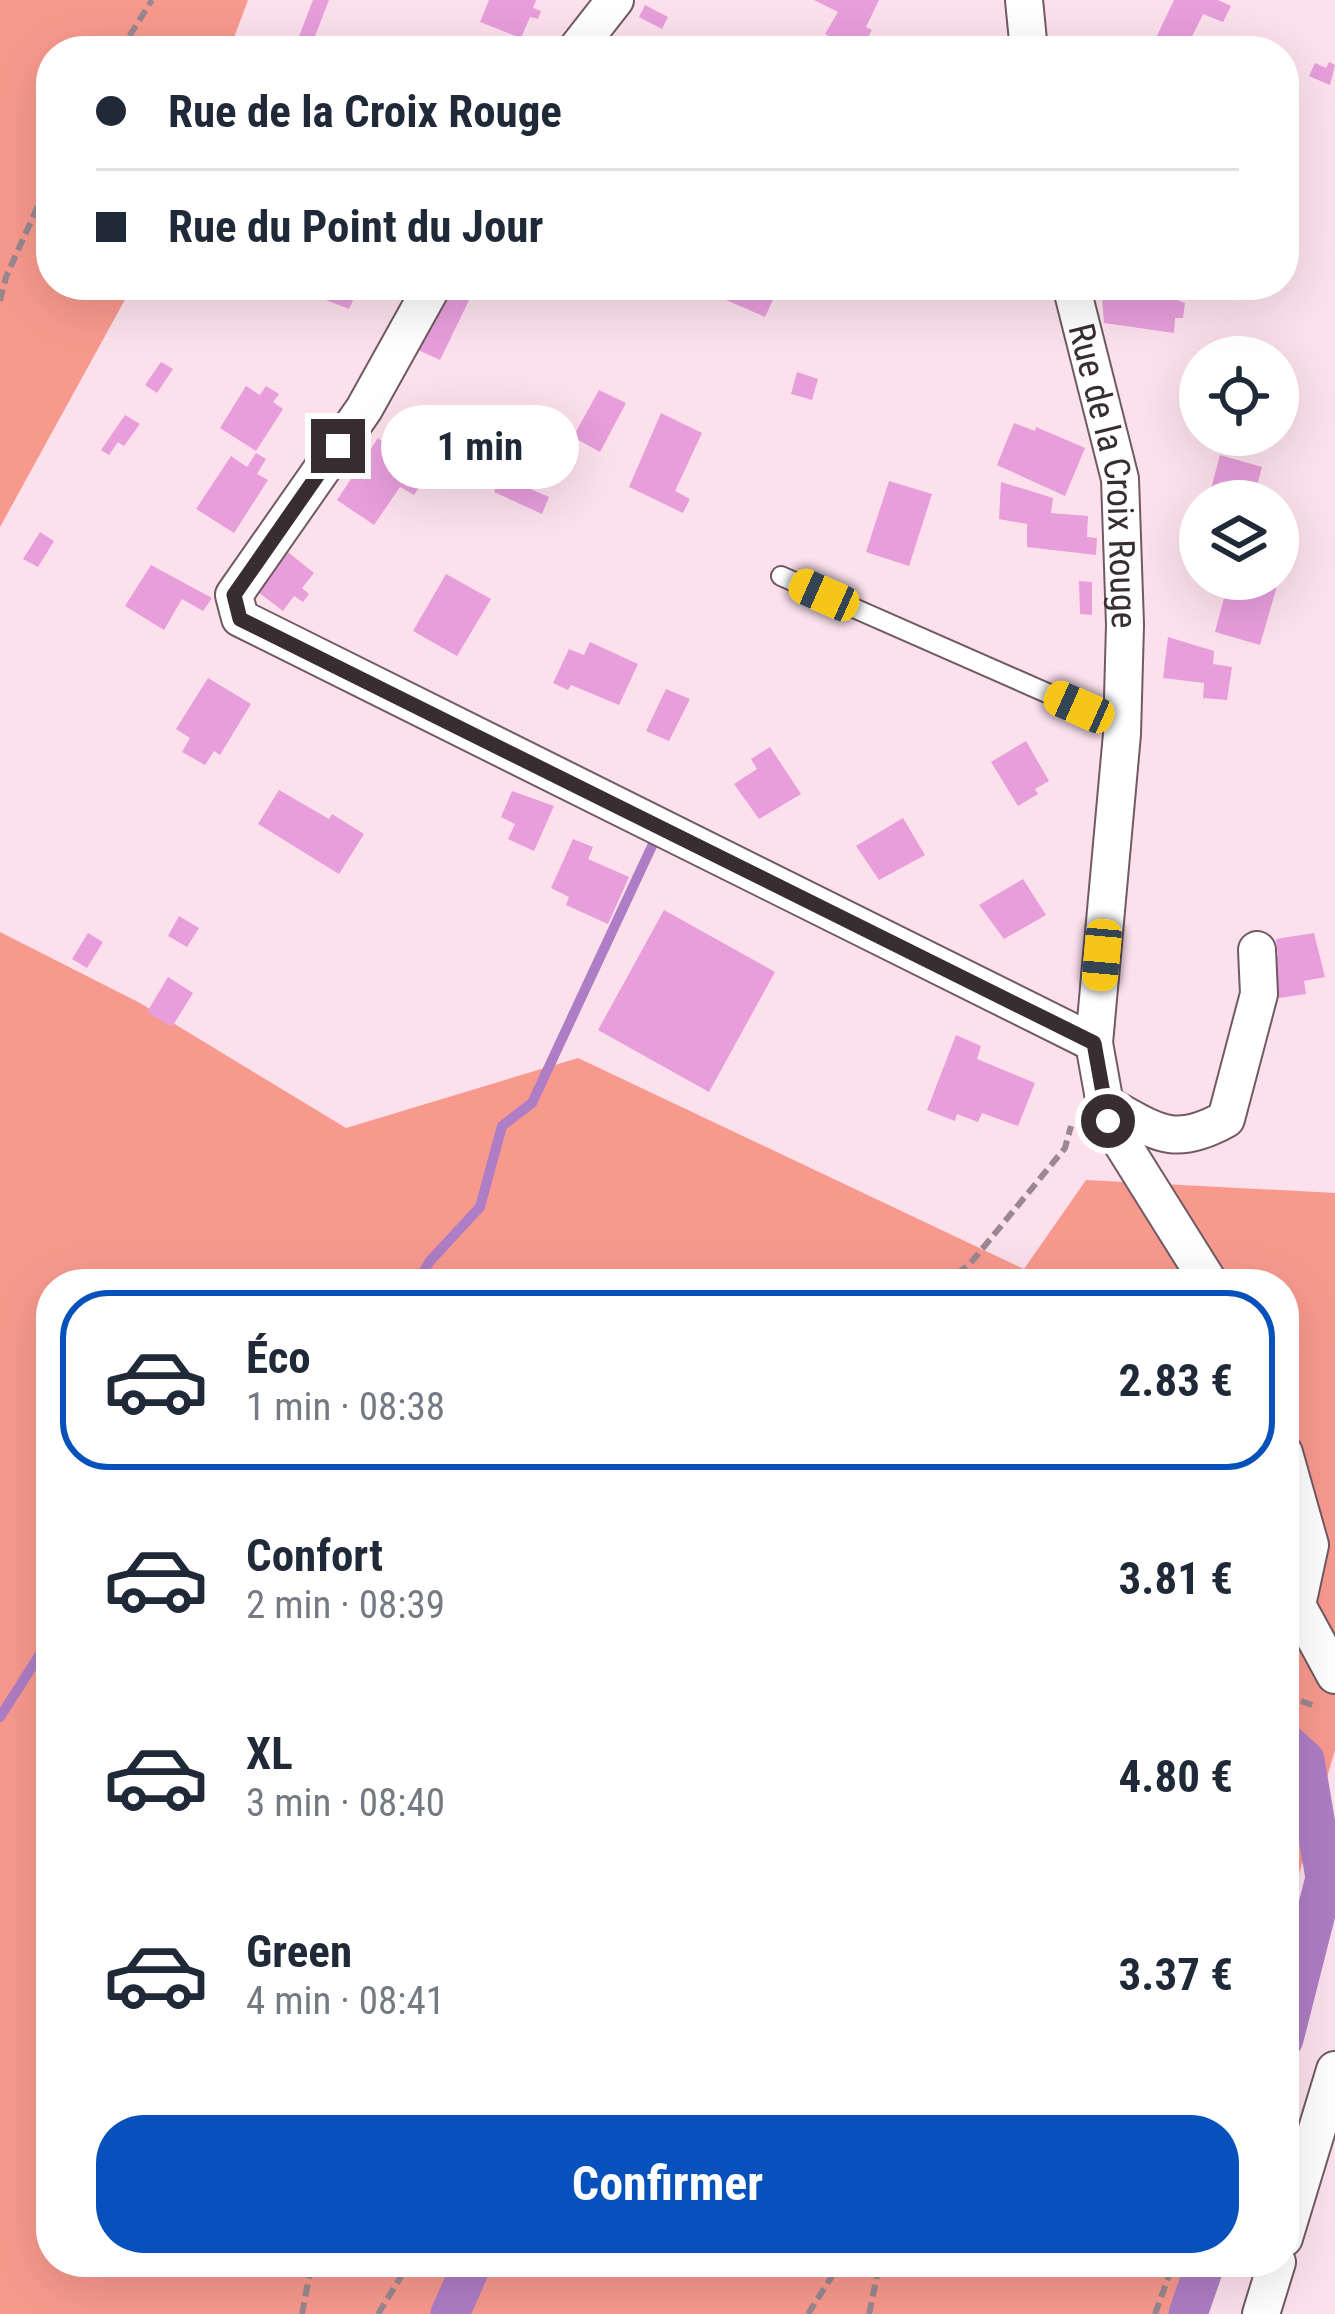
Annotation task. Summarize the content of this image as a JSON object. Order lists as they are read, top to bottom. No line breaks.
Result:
{"streets":{"street":["Rue de la Croix Rouge"]},"page":{"banner":["Rue de la Croix Rouge","Rue du Point du Jour"],"bubble":"1 min","list":[{"name":"Éco","note":"1 min · 08:38","value":"2.83 €"},{"name":"Confort","note":"2 min · 08:39","value":"3.81 €"},{"name":"XL","note":"3 min · 08:40","value":"4.80 €"},{"name":"Green","note":"4 min · 08:41","value":"3.37 €"}],"buttons":"Confirmer"}}
